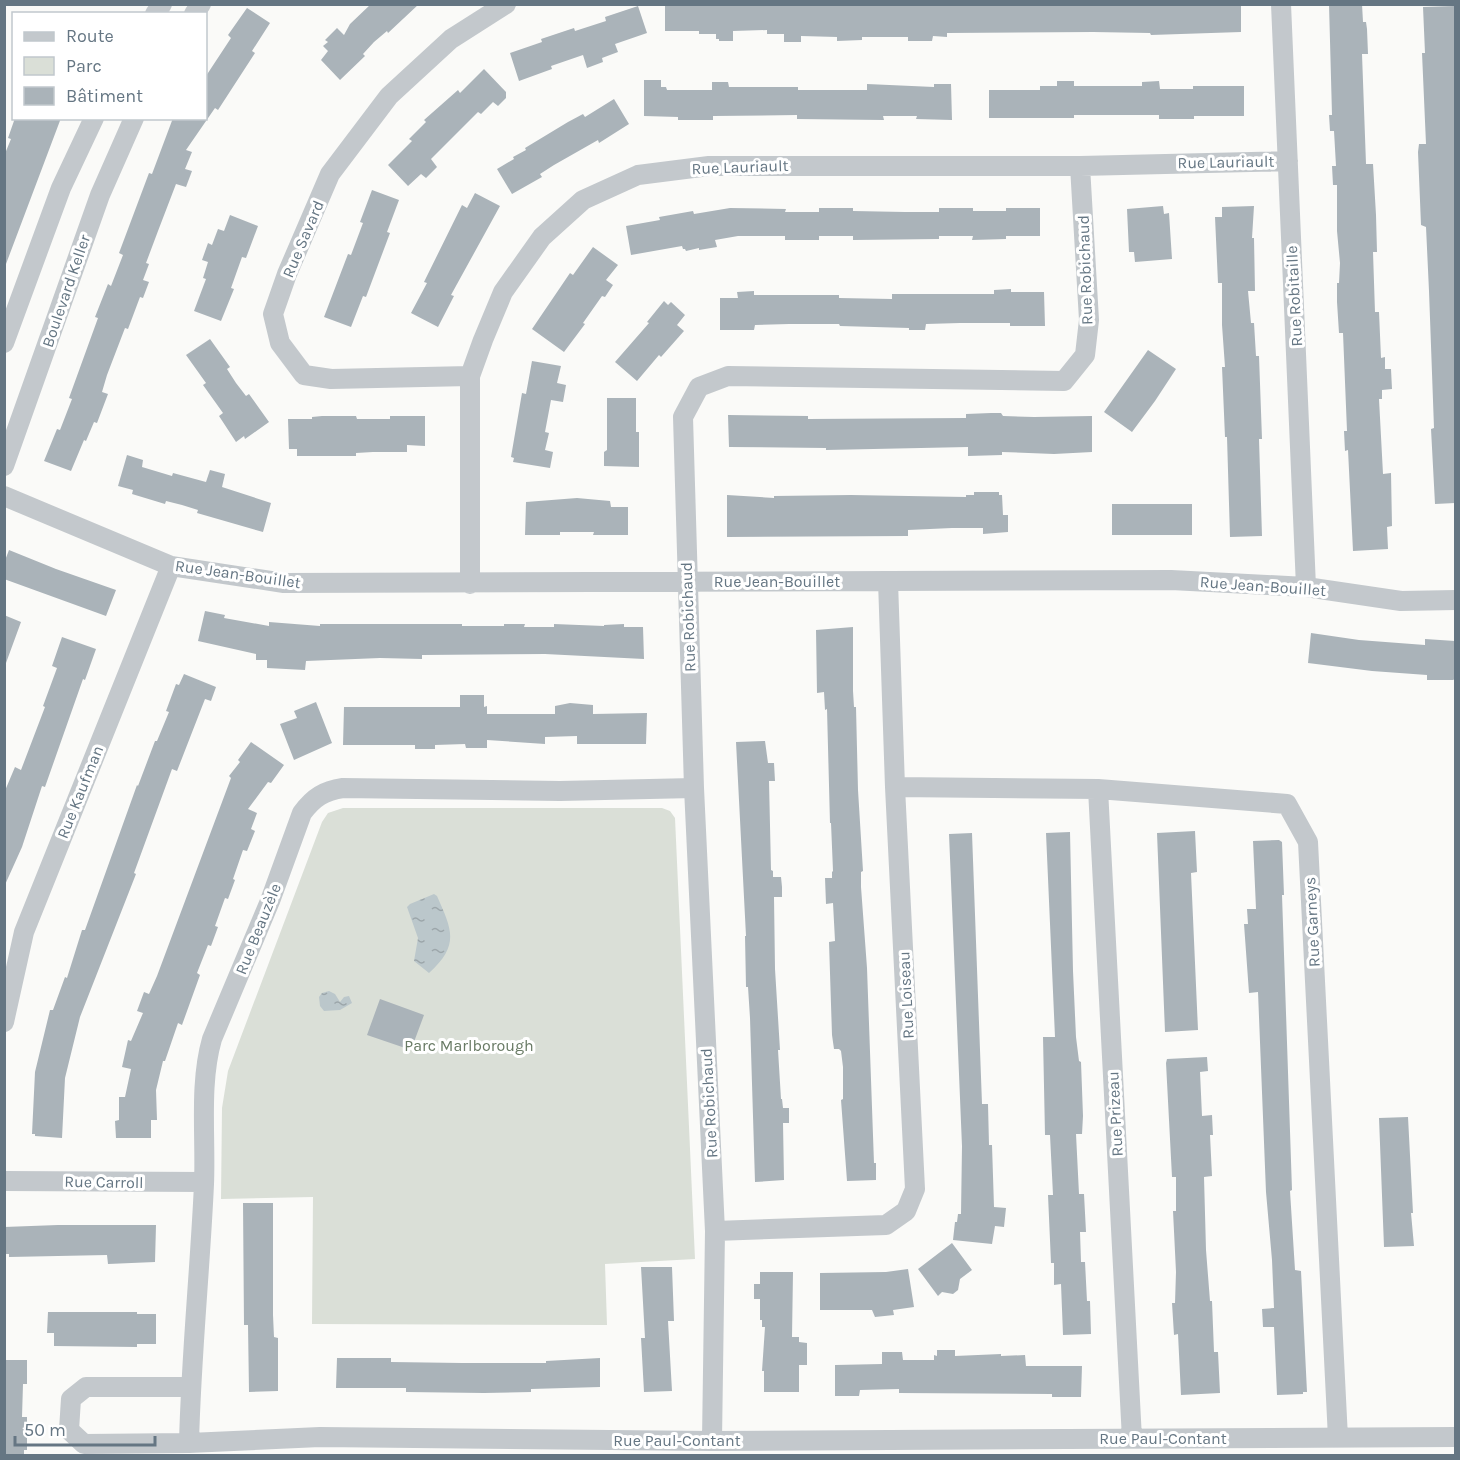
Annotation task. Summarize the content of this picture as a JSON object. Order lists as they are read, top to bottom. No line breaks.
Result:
{"streets":{"street":["Rue Lauriault","Rue Savard","Rue Robichaud","Boulevard Keller","Rue Robitaille","Rue Jean-Bouillet","Rue Kaufman","Rue Garneys","Rue Beauzèle","Rue Loiseau","Rue Prizeau","Rue Carroll","Rue Paul-Contant"]},"crossings":[["Rue Lauriault","Rue Savard"],["Rue Lauriault","Rue Robichaud"],["Rue Lauriault","Rue Robitaille"],["Rue Lauriault","Rue Jean-Bouillet"],["Rue Robichaud","Rue Jean-Bouillet"],["Rue Robichaud","Rue Beauzèle"],["Rue Robichaud","Rue Loiseau"],["Rue Robichaud","Rue Paul-Contant"],["Rue Robitaille","Rue Jean-Bouillet"],["Rue Jean-Bouillet","Rue Kaufman"],["Rue Jean-Bouillet","Rue Loiseau"],["Rue Garneys","Rue Loiseau"],["Rue Garneys","Rue Prizeau"],["Rue Garneys","Rue Paul-Contant"],["Rue Beauzèle","Rue Carroll"],["Rue Beauzèle","Rue Paul-Contant"],["Rue Prizeau","Rue Paul-Contant"]],"parks":["Parc Marlborough"],"legend":["Route","Parc","Bâtiment"],"scale_bar":"50 m"}
